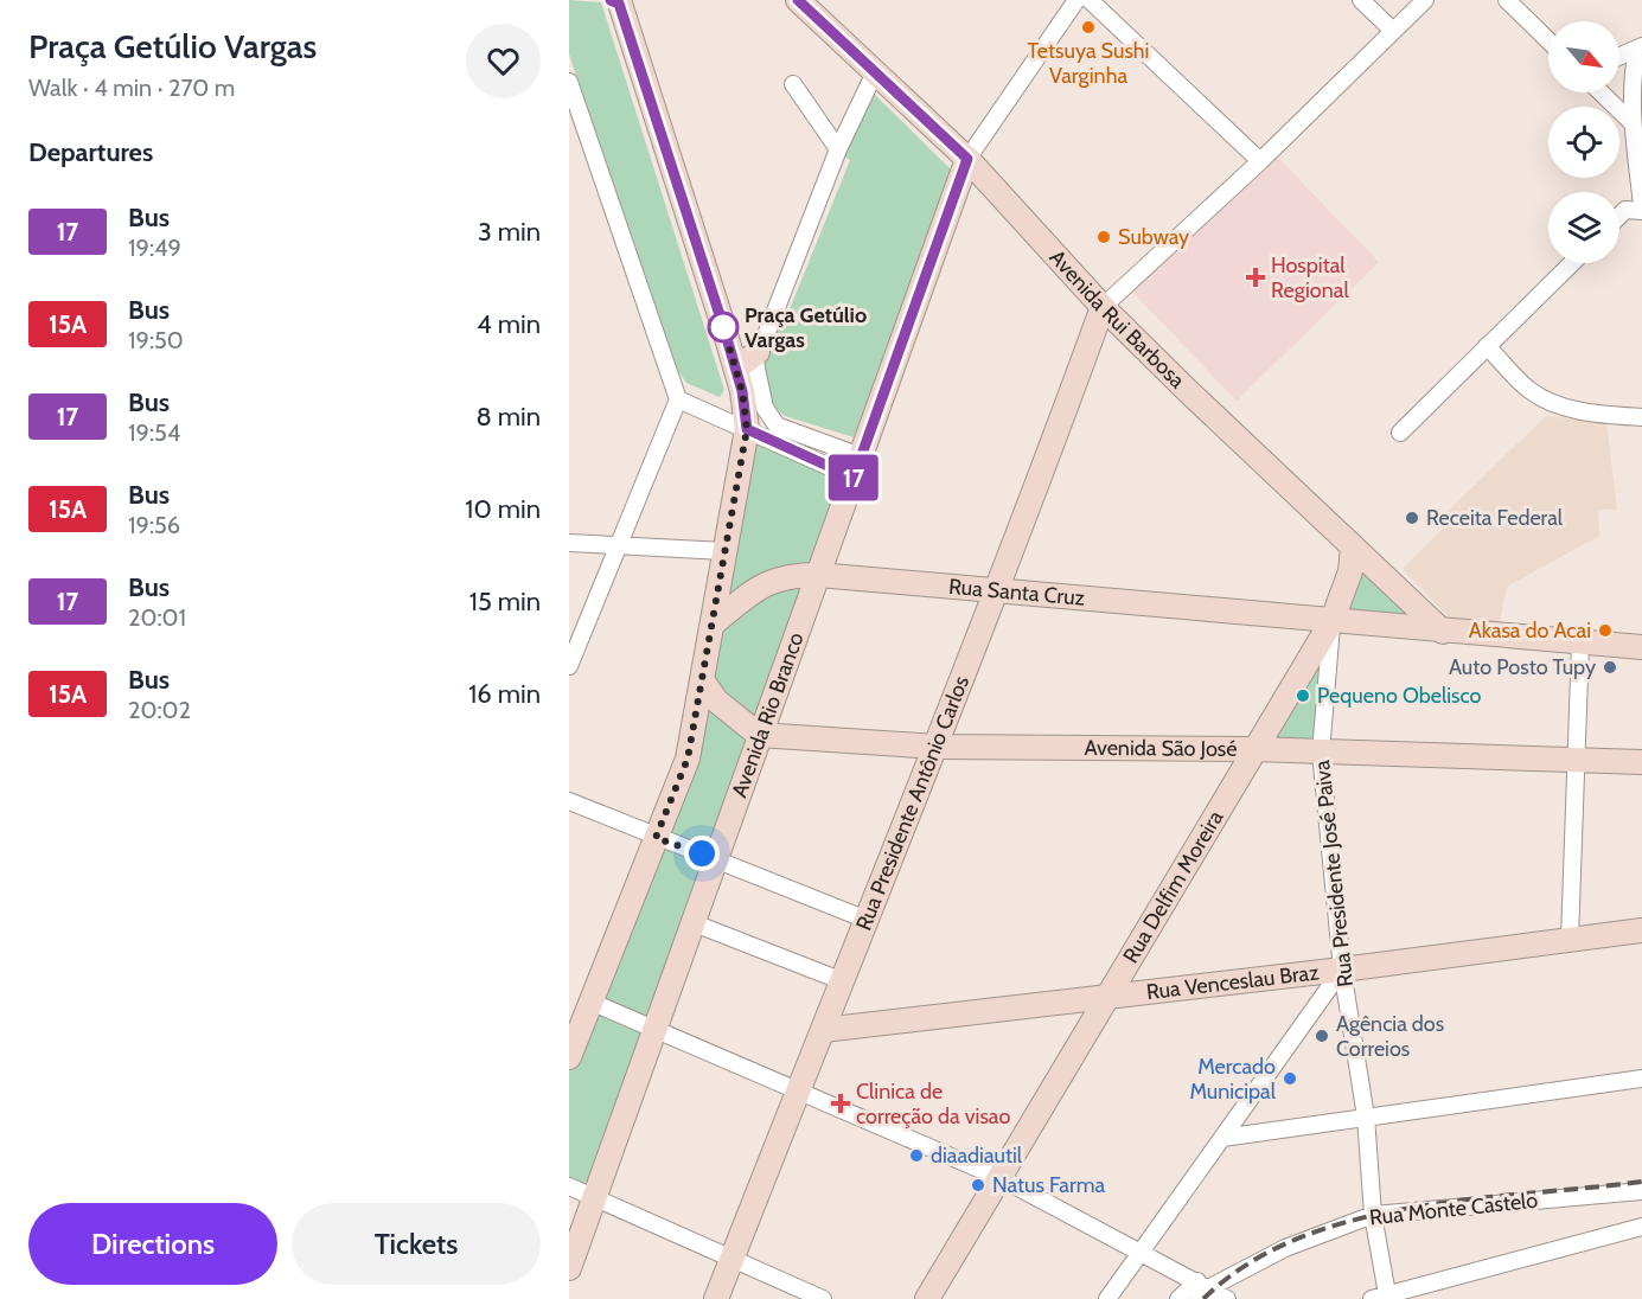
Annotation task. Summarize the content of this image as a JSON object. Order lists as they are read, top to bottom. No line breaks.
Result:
{"streets":{"main road":["Avenida Rui Barbosa","Rua Santa Cruz","Avenida Rio Branco","Avenida São José","Rua Presidente Antônio Carlos","Rua Delfim Moreira","Rua Venceslau Braz"],"street":["Rua Presidente José Paiva","Rua Monte Castelo"]},"crossings":[["Avenida Rui Barbosa","Rua Santa Cruz"],["Avenida Rui Barbosa","Avenida Rio Branco"],["Avenida Rui Barbosa","Rua Presidente Antônio Carlos"],["Avenida Rui Barbosa","Rua Delfim Moreira"],["Rua Santa Cruz","Avenida Rio Branco"],["Rua Santa Cruz","Rua Presidente Antônio Carlos"],["Rua Santa Cruz","Rua Presidente José Paiva"],["Rua Santa Cruz","Rua Delfim Moreira"],["Avenida Rio Branco","Avenida São José"],["Avenida São José","Rua Presidente Antônio Carlos"],["Avenida São José","Rua Presidente José Paiva"],["Avenida São José","Rua Delfim Moreira"],["Rua Presidente Antônio Carlos","Rua Venceslau Braz"],["Rua Presidente José Paiva","Rua Delfim Moreira"],["Rua Presidente José Paiva","Rua Venceslau Braz"],["Rua Presidente José Paiva","Rua Monte Castelo"],["Rua Delfim Moreira","Rua Venceslau Braz"]],"places":{"other":["Tetsuya Sushi Varginha","Subway","Praça Getúlio Vargas","Receita Federal","Akasa do Acai","Auto Posto Tupy","Pequeno Obelisco","Agência dos Correios","Mercado Municipal","diaadiautil","Natus Farma"],"health":["Hospital Regional","Clinica de correção da visao"]},"lines":["bus line 17"],"north":"bottom right","page":{"heading":[["Praça Getúlio Vargas","Walk · 4 min · 270 m"],"Departures"],"on_map":"17","list":[{"mark":"17","name":"Bus","note":"19:49","value":"3 min"},{"mark":"15A","name":"Bus","note":"19:50","value":"4 min"},{"mark":"17","name":"Bus","note":"19:54","value":"8 min"},{"mark":"15A","name":"Bus","note":"19:56","value":"10 min"},{"mark":"17","name":"Bus","note":"20:01","value":"15 min"},{"mark":"15A","name":"Bus","note":"20:02","value":"16 min"}],"buttons":["Directions","Tickets"]}}
